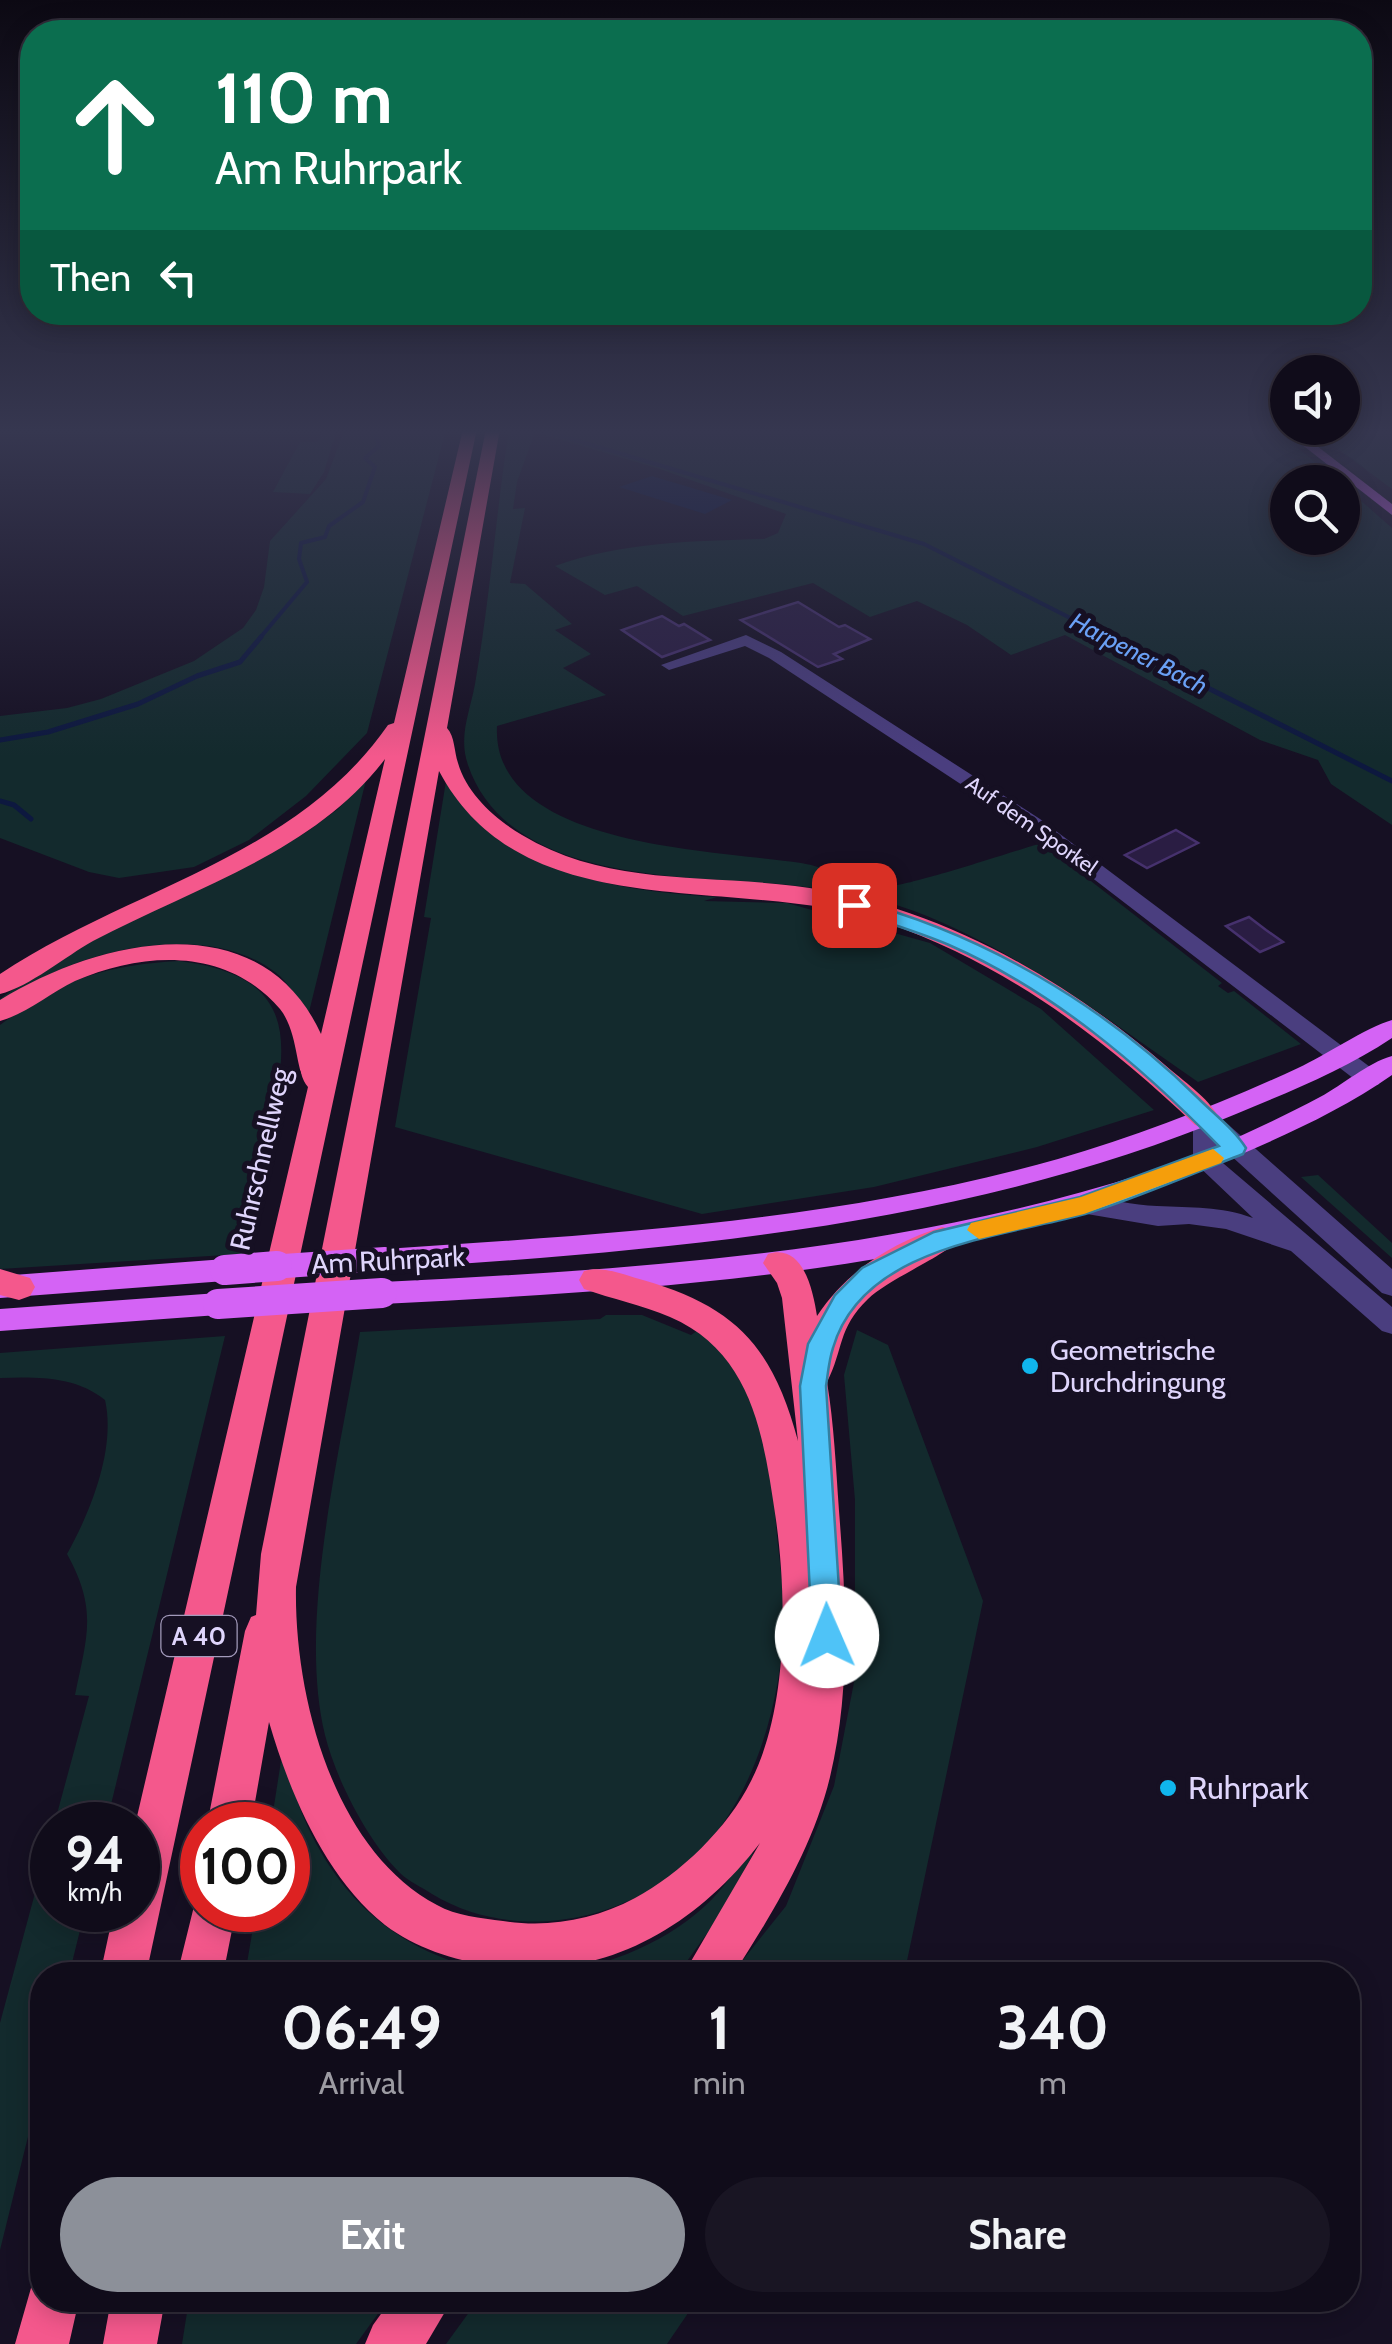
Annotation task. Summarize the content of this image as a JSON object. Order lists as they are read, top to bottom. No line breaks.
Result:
{"streets":{"highway":["Ruhrschnellweg","A 40"],"main road":["Am Ruhrpark"],"street":["Auf dem Sporkel"]},"crossings":[["Auf dem Sporkel","Am Ruhrpark"]],"water":["Harpener Bach"],"places":["Geometrische Durchdringung","Ruhrpark"],"page":{"turn":["110 m","Am Ruhrpark"],"then":"Then","speed":"94 km/h","limit":"100","eta":["06:49","Arrival","1","min","340","m"],"buttons":["Exit","Share"]}}
